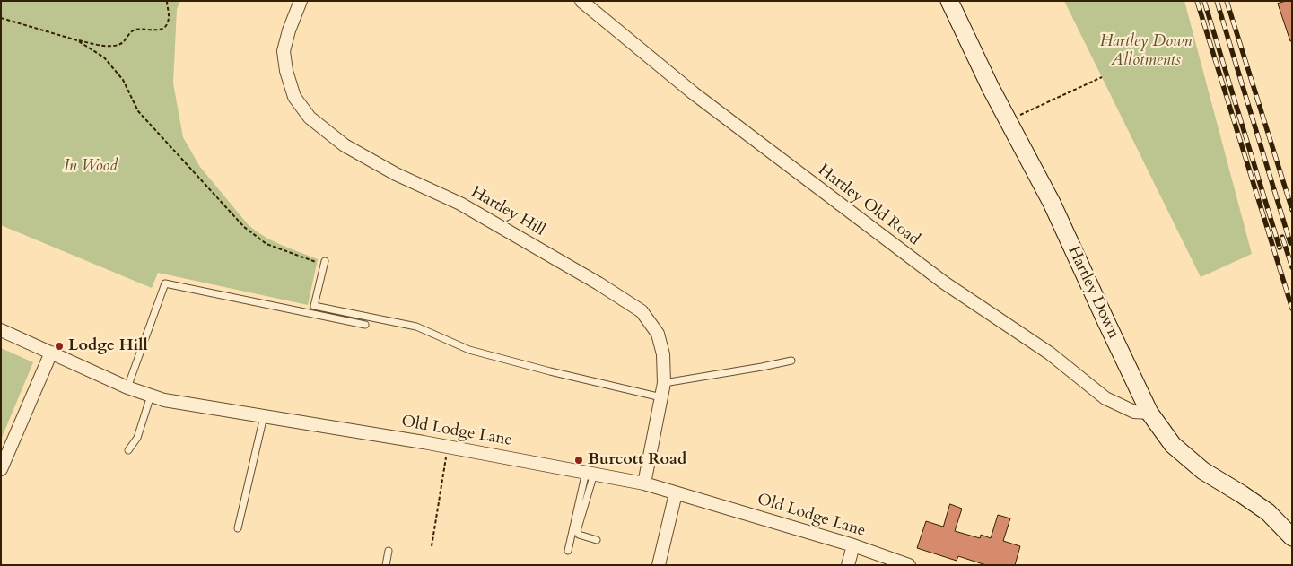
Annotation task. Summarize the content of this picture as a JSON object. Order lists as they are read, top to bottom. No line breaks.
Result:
{"streets":{"street":["Hartley Old Road","Hartley Hill","Hartley Down","Old Lodge Lane"]},"crossings":[["Hartley Old Road","Hartley Down"],["Hartley Hill","Old Lodge Lane"]],"parks":["Hartley Down Allotments","In Wood"],"places":["Lodge Hill","Burcott Road"]}
